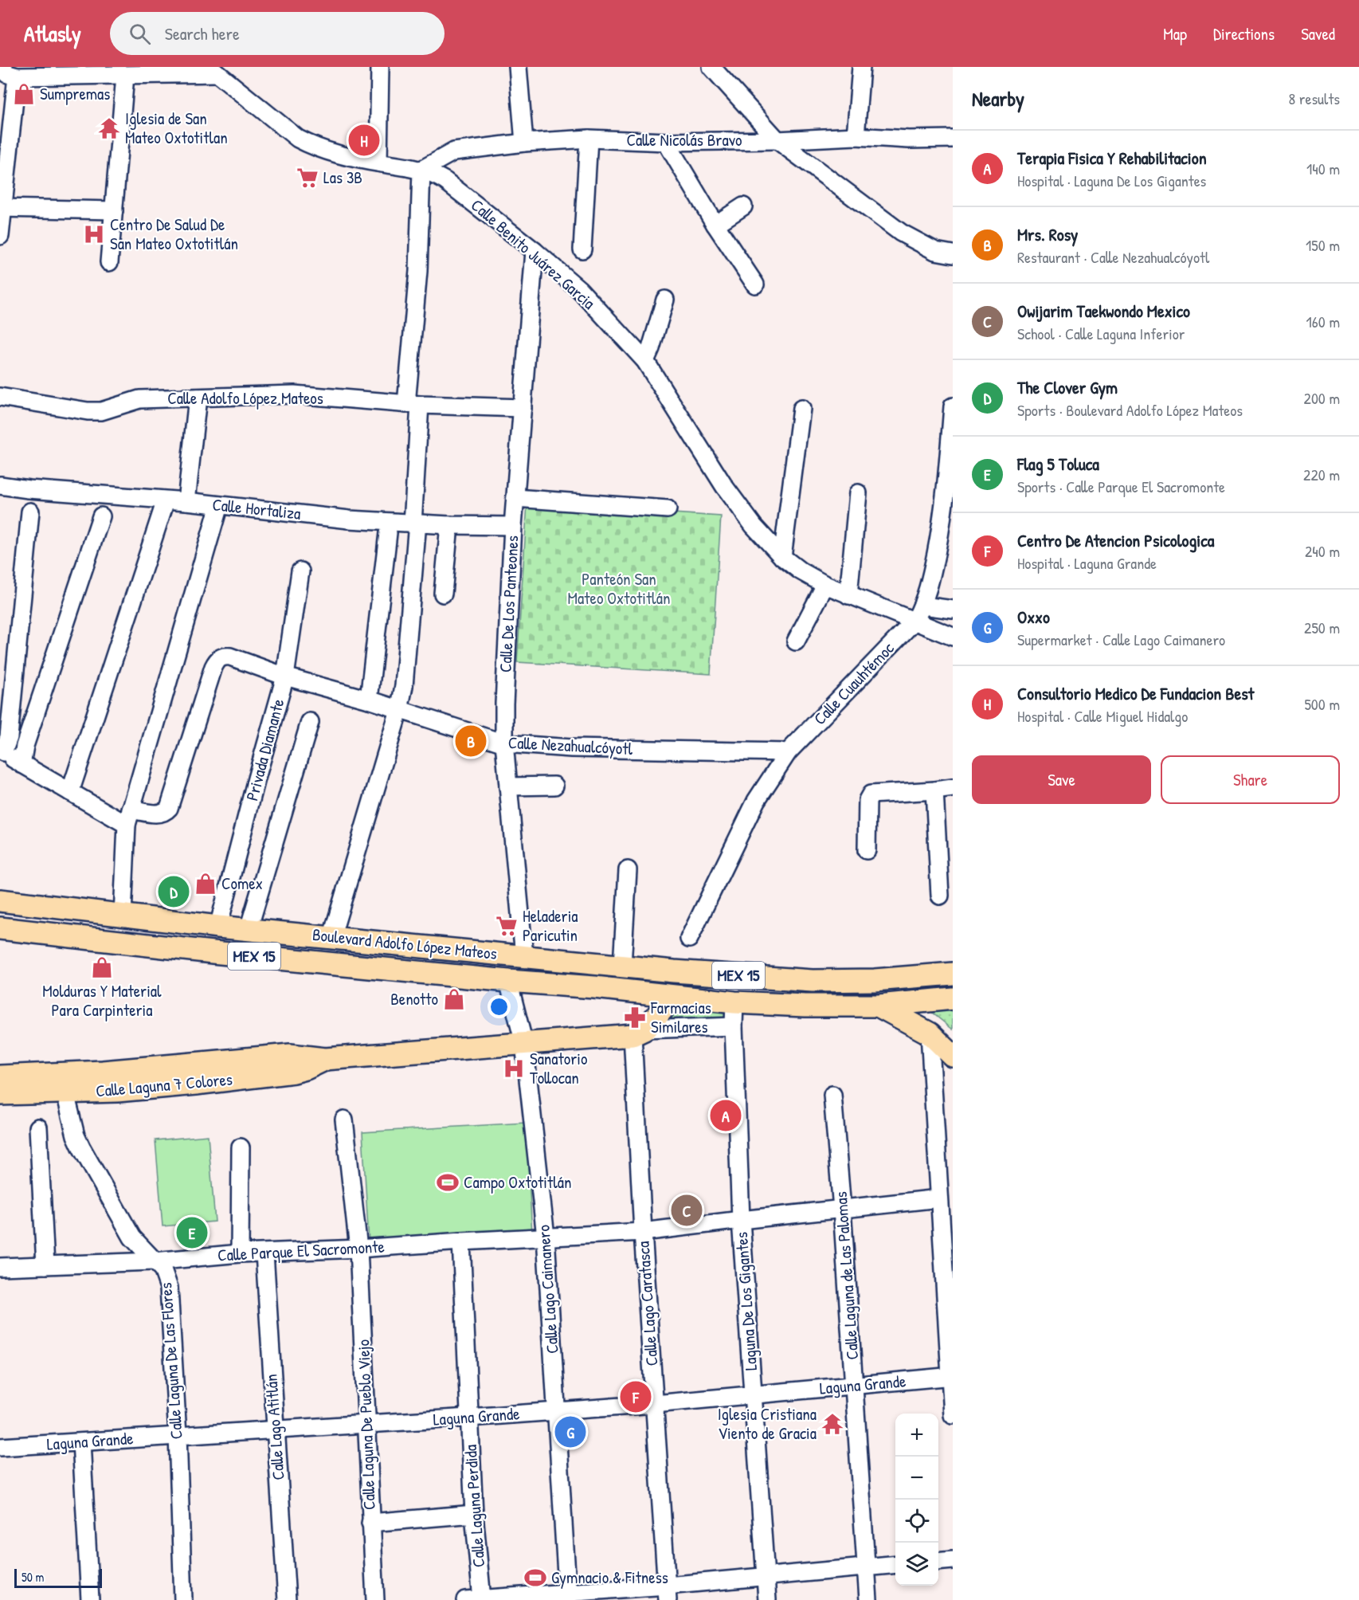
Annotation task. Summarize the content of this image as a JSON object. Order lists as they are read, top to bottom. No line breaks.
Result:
{"streets":{"main road":["Boulevard Adolfo López Mateos","MEX 15","Calle Laguna 7 Colores"],"street":["Calle Nicolás Bravo","Calle Benito Juárez Garcia","Calle Adolfo López Mateos","Calle Hortaliza","Calle De Los Panteones","Calle Cuauhtémoc","Calle Nezahualcóyotl","Privada Diamante","Calle Parque El Sacromonte","Calle Laguna de Las Palomas","Calle Lago Caimanero","Laguna De Los Gigantes","Calle Lago Caratasca","Calle Laguna De Las Flores","Laguna Grande","Calle Laguna De Pueblo Viejo","Calle Lago Atitlán","Calle Laguna Perdida"]},"crossings":[["Calle Nicolás Bravo","Calle Benito Juárez Garcia"],["Calle Benito Juárez Garcia","Calle De Los Panteones"],["Calle Benito Juárez Garcia","Calle Cuauhtémoc"],["Calle Adolfo López Mateos","Calle De Los Panteones"],["Calle Hortaliza","Calle De Los Panteones"],["Calle De Los Panteones","Calle Nezahualcóyotl"],["Calle De Los Panteones","Boulevard Adolfo López Mateos"],["Calle Cuauhtémoc","Calle Nezahualcóyotl"],["Calle Nezahualcóyotl","Privada Diamante"],["Privada Diamante","Boulevard Adolfo López Mateos"],["Boulevard Adolfo López Mateos","Calle Lago Caimanero"],["Boulevard Adolfo López Mateos","Laguna De Los Gigantes"],["Calle Laguna 7 Colores","Calle Lago Caimanero"],["Calle Laguna 7 Colores","Laguna De Los Gigantes"],["Calle Laguna 7 Colores","Calle Lago Caratasca"],["Calle Laguna 7 Colores","Calle Laguna De Las Flores"],["Calle Parque El Sacromonte","Calle Laguna de Las Palomas"],["Calle Parque El Sacromonte","Calle Lago Caimanero"],["Calle Parque El Sacromonte","Laguna De Los Gigantes"],["Calle Parque El Sacromonte","Calle Lago Caratasca"],["Calle Parque El Sacromonte","Calle Laguna De Las Flores"],["Calle Parque El Sacromonte","Calle Laguna De Pueblo Viejo"],["Calle Parque El Sacromonte","Calle Lago Atitlán"],["Calle Parque El Sacromonte","Calle Laguna Perdida"],["Calle Laguna de Las Palomas","Laguna Grande"],["Calle Lago Caimanero","Laguna Grande"],["Laguna De Los Gigantes","Laguna Grande"],["Calle Lago Caratasca","Laguna Grande"],["Calle Laguna De Las Flores","Laguna Grande"],["Laguna Grande","Calle Laguna De Pueblo Viejo"],["Laguna Grande","Calle Lago Atitlán"],["Laguna Grande","Calle Laguna Perdida"]],"parks":["Panteón San Mateo Oxtotitlán"],"places":{"shop":["Sumpremas","Comex","Molduras Y Material Para Carpinteria","Benotto"],"temple":["Iglesia de San Mateo Oxtotitlan","Iglesia Cristiana Viento de Gracia"],"supermarket":["Las 3B","Heladeria Paricutin"],"hospital":["Centro De Salud De San Mateo Oxtotitlán","Sanatorio Tollocan"],"pharmacy":["Farmacias Similares"],"sports":["Campo Oxtotitlán","Gymnacio & Fitness"]},"scale_bar":"50 m","page":{"header":"Atlasly","search":"Search here","nav":["Map","Directions","Saved"],"heading":["Nearby","8 results"],"pins":["H","B","D","A","C","E","F","G"],"list":[{"mark":"A","name":"Terapia Fisica Y Rehabilitacion","note":"Hospital · Laguna De Los Gigantes","value":"140 m"},{"mark":"B","name":"Mrs. Rosy","note":"Restaurant · Calle Nezahualcóyotl","value":"150 m"},{"mark":"C","name":"Owijarim Taekwondo Mexico","note":"School · Calle Laguna Inferior","value":"160 m"},{"mark":"D","name":"The Clover Gym","note":"Sports · Boulevard Adolfo López Mateos","value":"200 m"},{"mark":"E","name":"Flag 5 Toluca","note":"Sports · Calle Parque El Sacromonte","value":"220 m"},{"mark":"F","name":"Centro De Atencion Psicologica","note":"Hospital · Laguna Grande","value":"240 m"},{"mark":"G","name":"Oxxo","note":"Supermarket · Calle Lago Caimanero","value":"250 m"},{"mark":"H","name":"Consultorio Medico De Fundacion Best","note":"Hospital · Calle Miguel Hidalgo","value":"500 m"}],"buttons":["Save","Share"],"map_buttons":["+","−"],"scale":"50 m"}}
